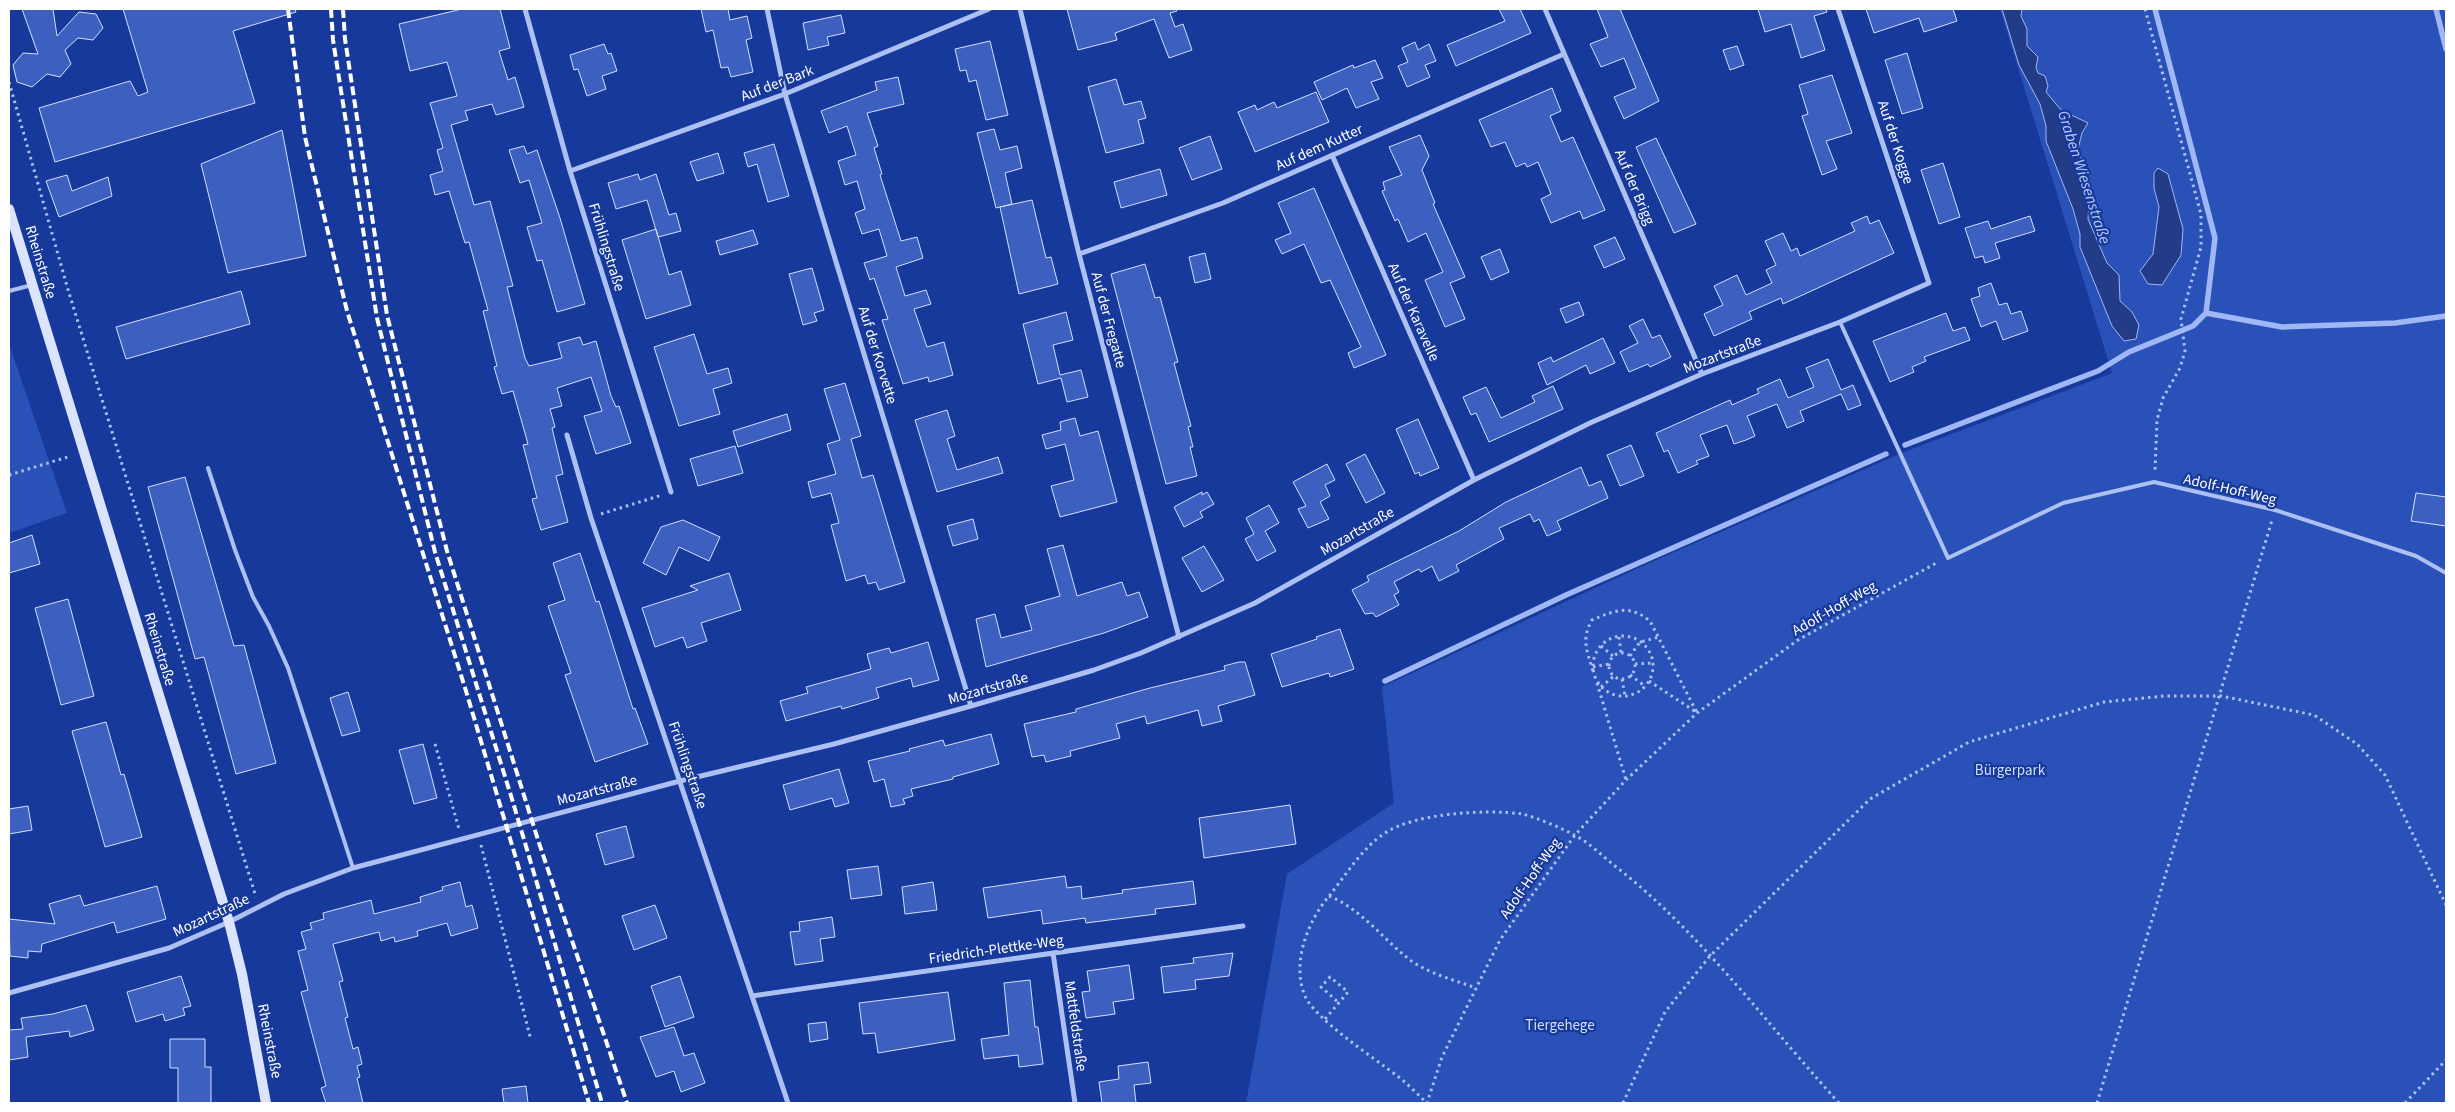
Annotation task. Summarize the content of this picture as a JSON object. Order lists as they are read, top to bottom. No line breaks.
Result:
{"streets":{"main road":["Rheinstraße"],"street":["Auf der Bark","Auf der Kogge","Auf dem Kutter","Auf der Brigg","Frühlingstraße","Auf der Karavelle","Auf der Fregatte","Mozartstraße","Auf der Korvette","Friedrich-Plettke-Weg","Mattfeldstraße"],"lane":["Adolf-Hoff-Weg"]},"crossings":[["Auf der Bark","Frühlingstraße"],["Auf der Bark","Auf der Korvette"],["Auf der Kogge","Mozartstraße"],["Auf dem Kutter","Auf der Brigg"],["Auf dem Kutter","Auf der Karavelle"],["Auf dem Kutter","Auf der Fregatte"],["Auf der Brigg","Mozartstraße"],["Frühlingstraße","Mozartstraße"],["Frühlingstraße","Friedrich-Plettke-Weg"],["Rheinstraße","Mozartstraße"],["Auf der Karavelle","Mozartstraße"],["Auf der Fregatte","Mozartstraße"],["Mozartstraße","Auf der Korvette"],["Friedrich-Plettke-Weg","Mattfeldstraße"]],"water":["Graben Wiesenstraße"],"parks":["Bürgerpark","Tiergehege"]}
